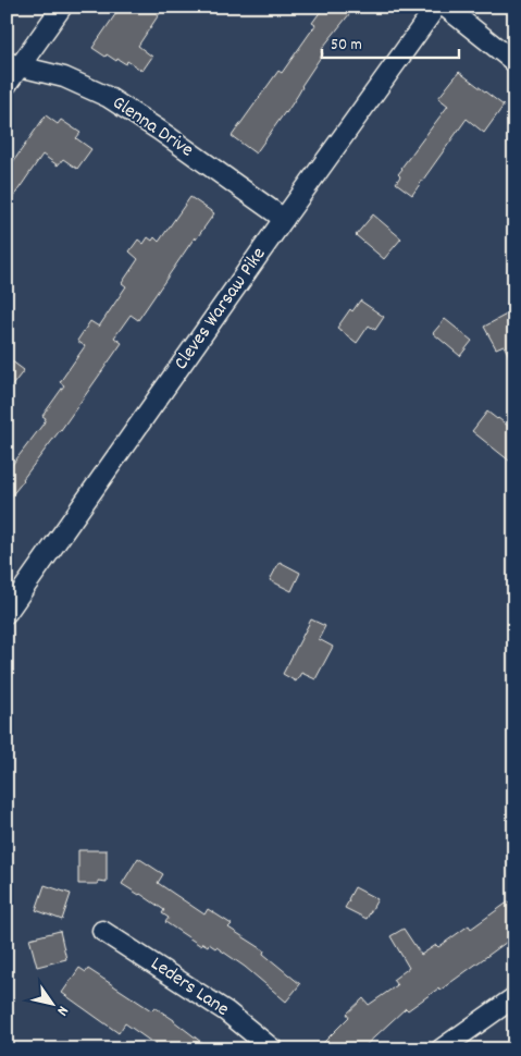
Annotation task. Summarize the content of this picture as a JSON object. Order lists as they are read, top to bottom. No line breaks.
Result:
{"streets":{"street":["Glenna Drive","Cleves Warsaw Pike","Leders Lane"]},"crossings":[["Glenna Drive","Cleves Warsaw Pike"]],"scale_bar":"50 m","north":"bottom right"}
